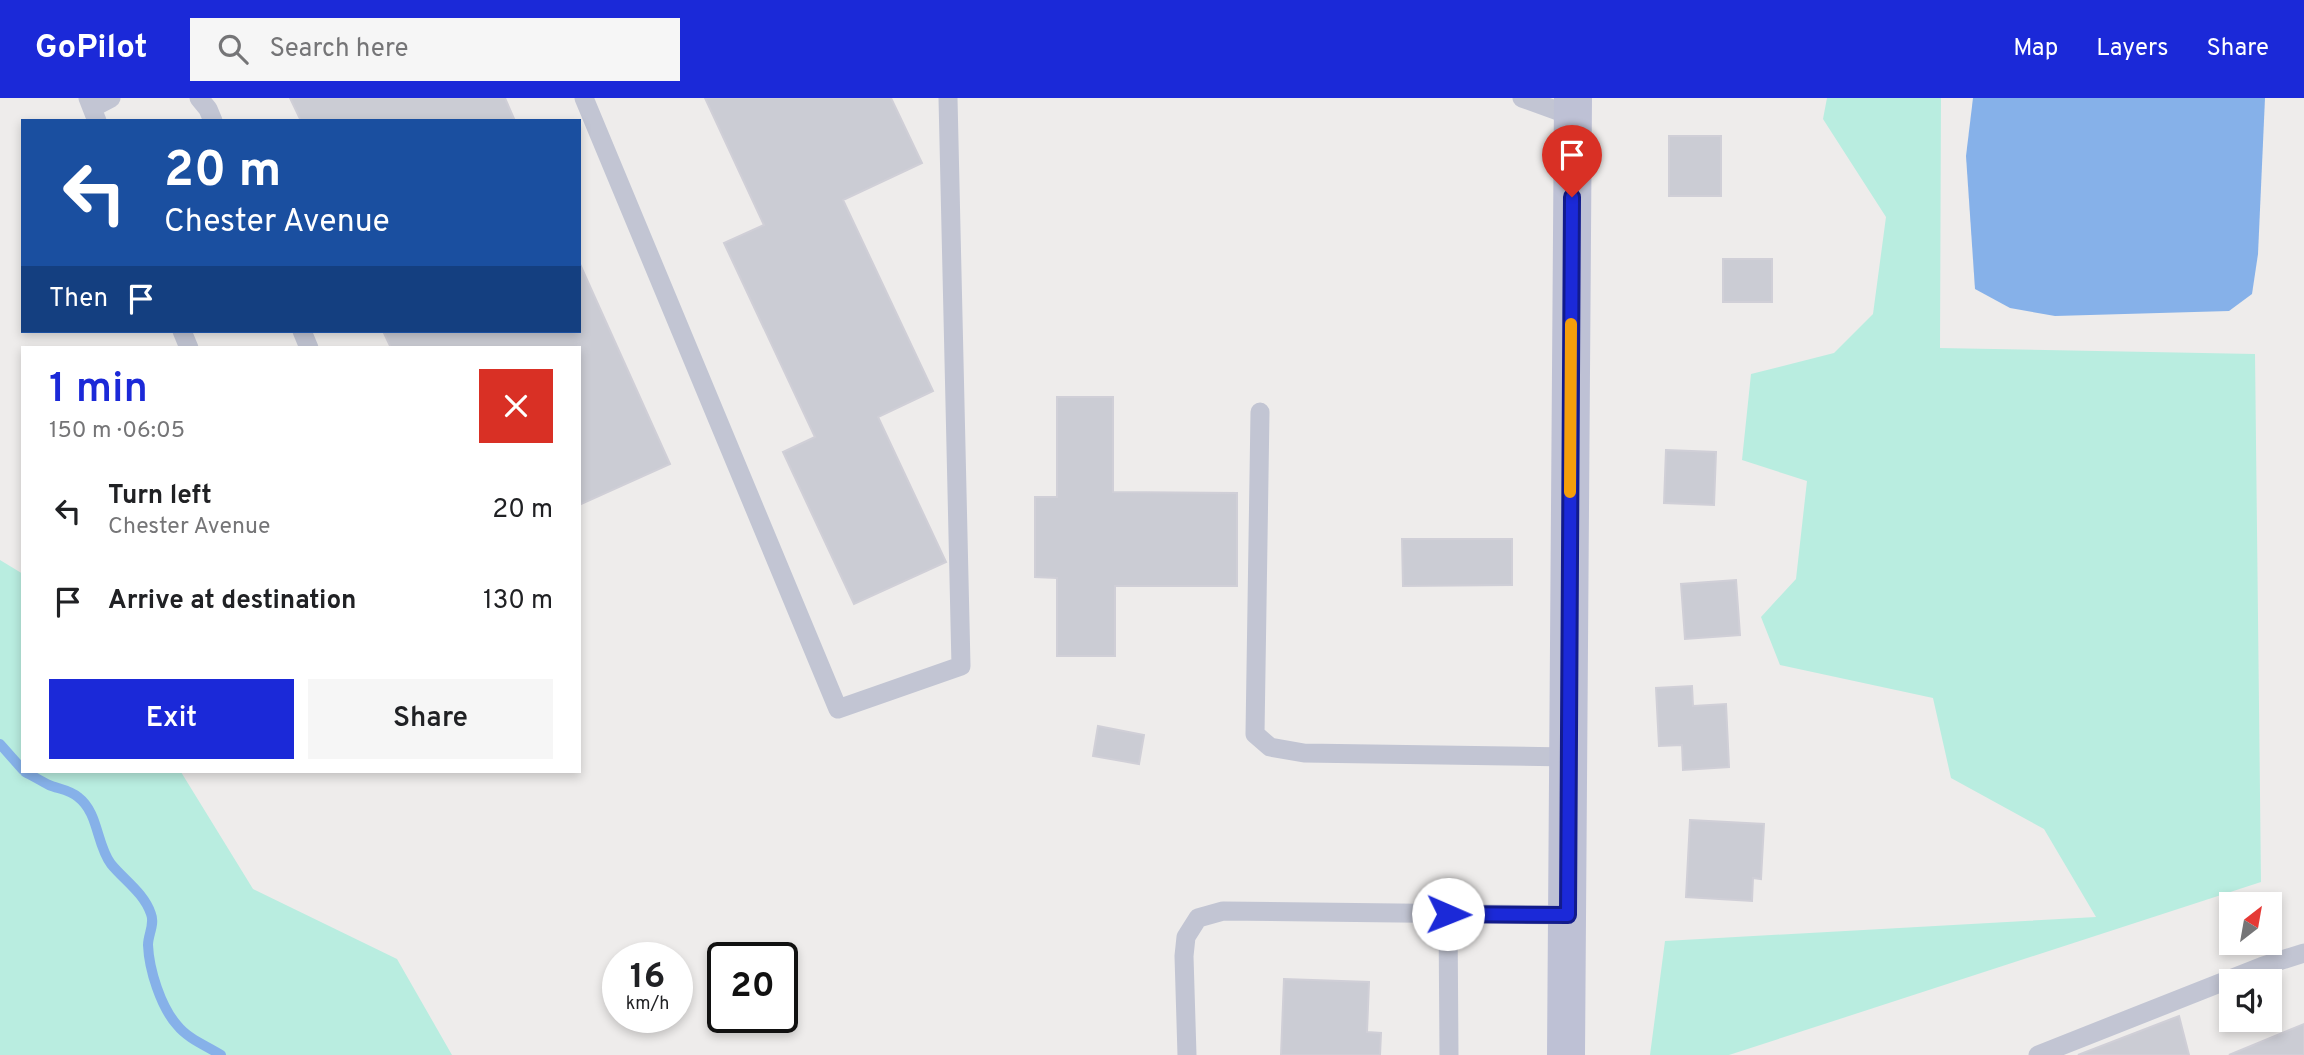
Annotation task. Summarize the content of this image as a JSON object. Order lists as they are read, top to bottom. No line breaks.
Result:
{"north":"top right","page":{"header":"GoPilot","search":"Search here","nav":["Map","Layers","Share"],"turn":["20 m","Chester Avenue"],"then":"Then","heading":["1 min","150 m · 06:05"],"list":[{"name":"Turn left","note":"Chester Avenue","value":"20 m"},{"name":"Arrive at destination","value":"130 m"}],"buttons":["Exit","Share"],"speed":"16 km/h","limit":"20"}}
